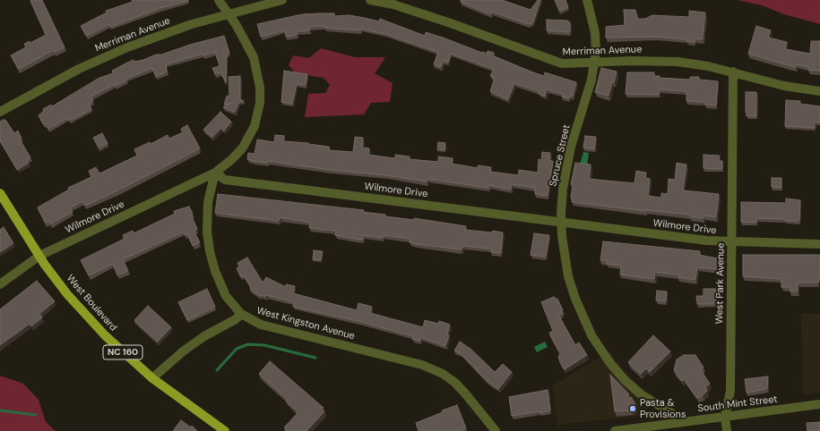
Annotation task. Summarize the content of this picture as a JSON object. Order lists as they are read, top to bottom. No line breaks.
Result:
{"streets":{"main road":["West Boulevard","NC 160"],"street":["Merriman Avenue","Spruce Street","Wilmore Drive","West Park Avenue","West Kingston Avenue","South Mint Street"]},"crossings":[["Merriman Avenue","Spruce Street"],["Merriman Avenue","West Park Avenue"],["Spruce Street","Wilmore Drive"],["Spruce Street","South Mint Street"],["Wilmore Drive","West Park Avenue"],["Wilmore Drive","West Boulevard"],["Wilmore Drive","West Kingston Avenue"],["West Park Avenue","South Mint Street"]],"places":["Pasta & Provisions"]}
